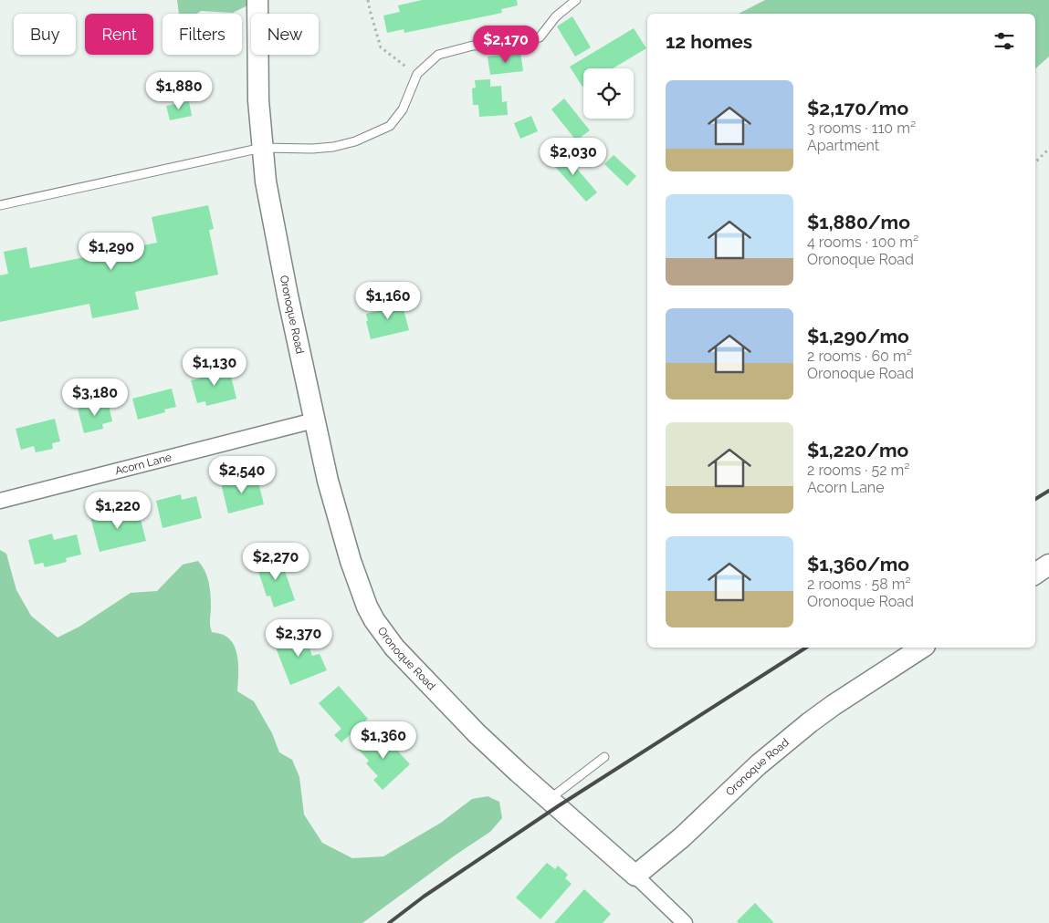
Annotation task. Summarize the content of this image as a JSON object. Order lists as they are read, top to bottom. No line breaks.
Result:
{"streets":{"street":["Oronoque Road","Acorn Lane"]},"crossings":[["Oronoque Road","Acorn Lane"]],"page":{"chip":["Buy","Rent","Filters","New"],"heading":"12 homes","price":["$2,170","$1,880","$2,030","$1,290","$1,160","$1,130","$3,180","$2,540","$1,220","$2,270","$2,370","$1,360"],"list":[{"name":"$2,170/mo","note":"3 rooms · 110 m² · Apartment"},{"name":"$1,880/mo","note":"4 rooms · 100 m² · Oronoque Road"},{"name":"$1,290/mo","note":"2 rooms · 60 m² · Oronoque Road"},{"name":"$1,220/mo","note":"2 rooms · 52 m² · Acorn Lane"},{"name":"$1,360/mo","note":"2 rooms · 58 m² · Oronoque Road"}]}}
